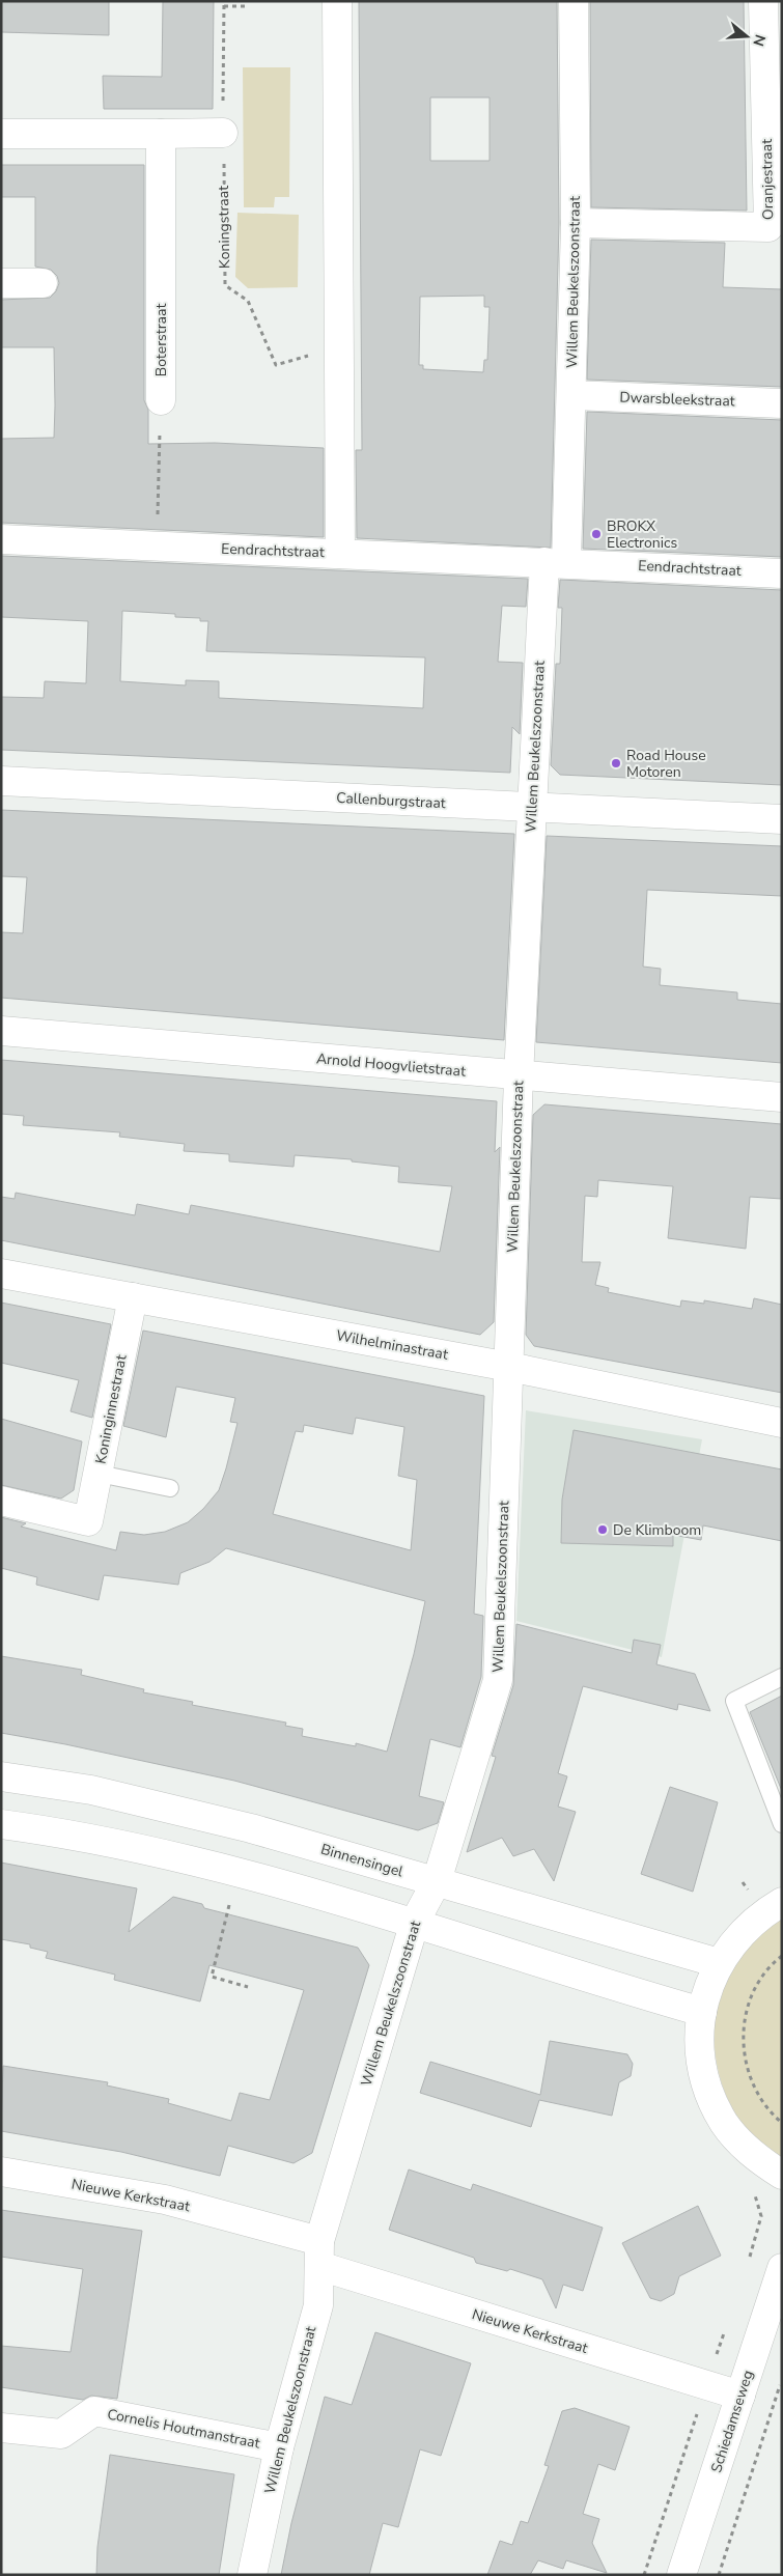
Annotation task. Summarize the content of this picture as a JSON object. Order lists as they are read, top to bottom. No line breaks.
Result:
{"streets":{"street":["Oranjestraat","Willem Beukelszoonstraat","Boterstraat","Dwarsbleekstraat","Eendrachtstraat","Callenburgstraat","Arnold Hoogvlietstraat","Wilhelminastraat","Koninginnestraat","Binnensingel","Nieuwe Kerkstraat","Schiedamseweg","Cornelis Houtmanstraat"],"path":["Koningstraat"]},"crossings":[["Oranjestraat","Willem Beukelszoonstraat"],["Willem Beukelszoonstraat","Dwarsbleekstraat"],["Willem Beukelszoonstraat","Eendrachtstraat"],["Willem Beukelszoonstraat","Callenburgstraat"],["Willem Beukelszoonstraat","Arnold Hoogvlietstraat"],["Willem Beukelszoonstraat","Wilhelminastraat"],["Willem Beukelszoonstraat","Binnensingel"],["Willem Beukelszoonstraat","Nieuwe Kerkstraat"],["Willem Beukelszoonstraat","Cornelis Houtmanstraat"],["Wilhelminastraat","Koninginnestraat"],["Nieuwe Kerkstraat","Schiedamseweg"]],"places":["BROKX Electronics","Road House Motoren","De Klimboom"],"north":"right"}
